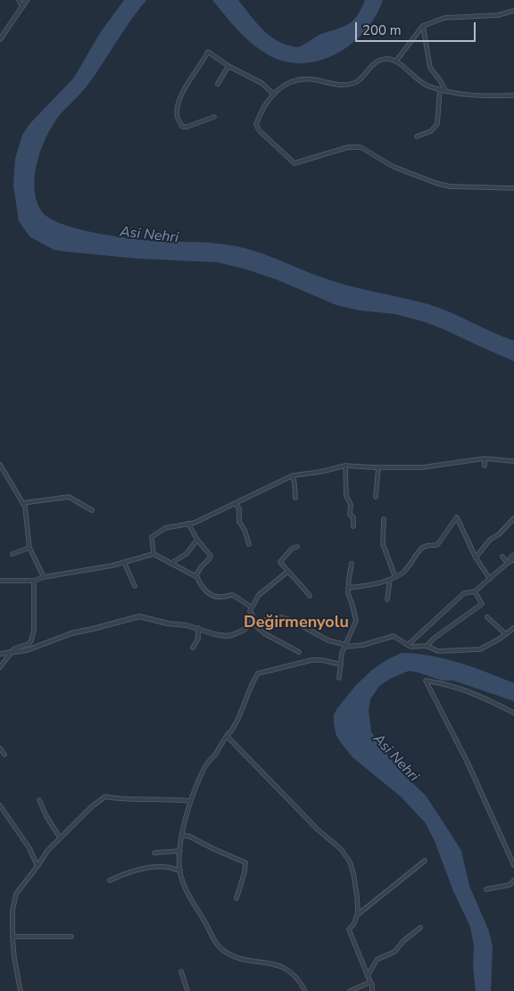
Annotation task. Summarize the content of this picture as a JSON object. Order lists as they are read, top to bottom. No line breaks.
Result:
{"districts":["Değirmenyolu"],"water":["Asi Nehri"],"scale_bar":"200 m"}
